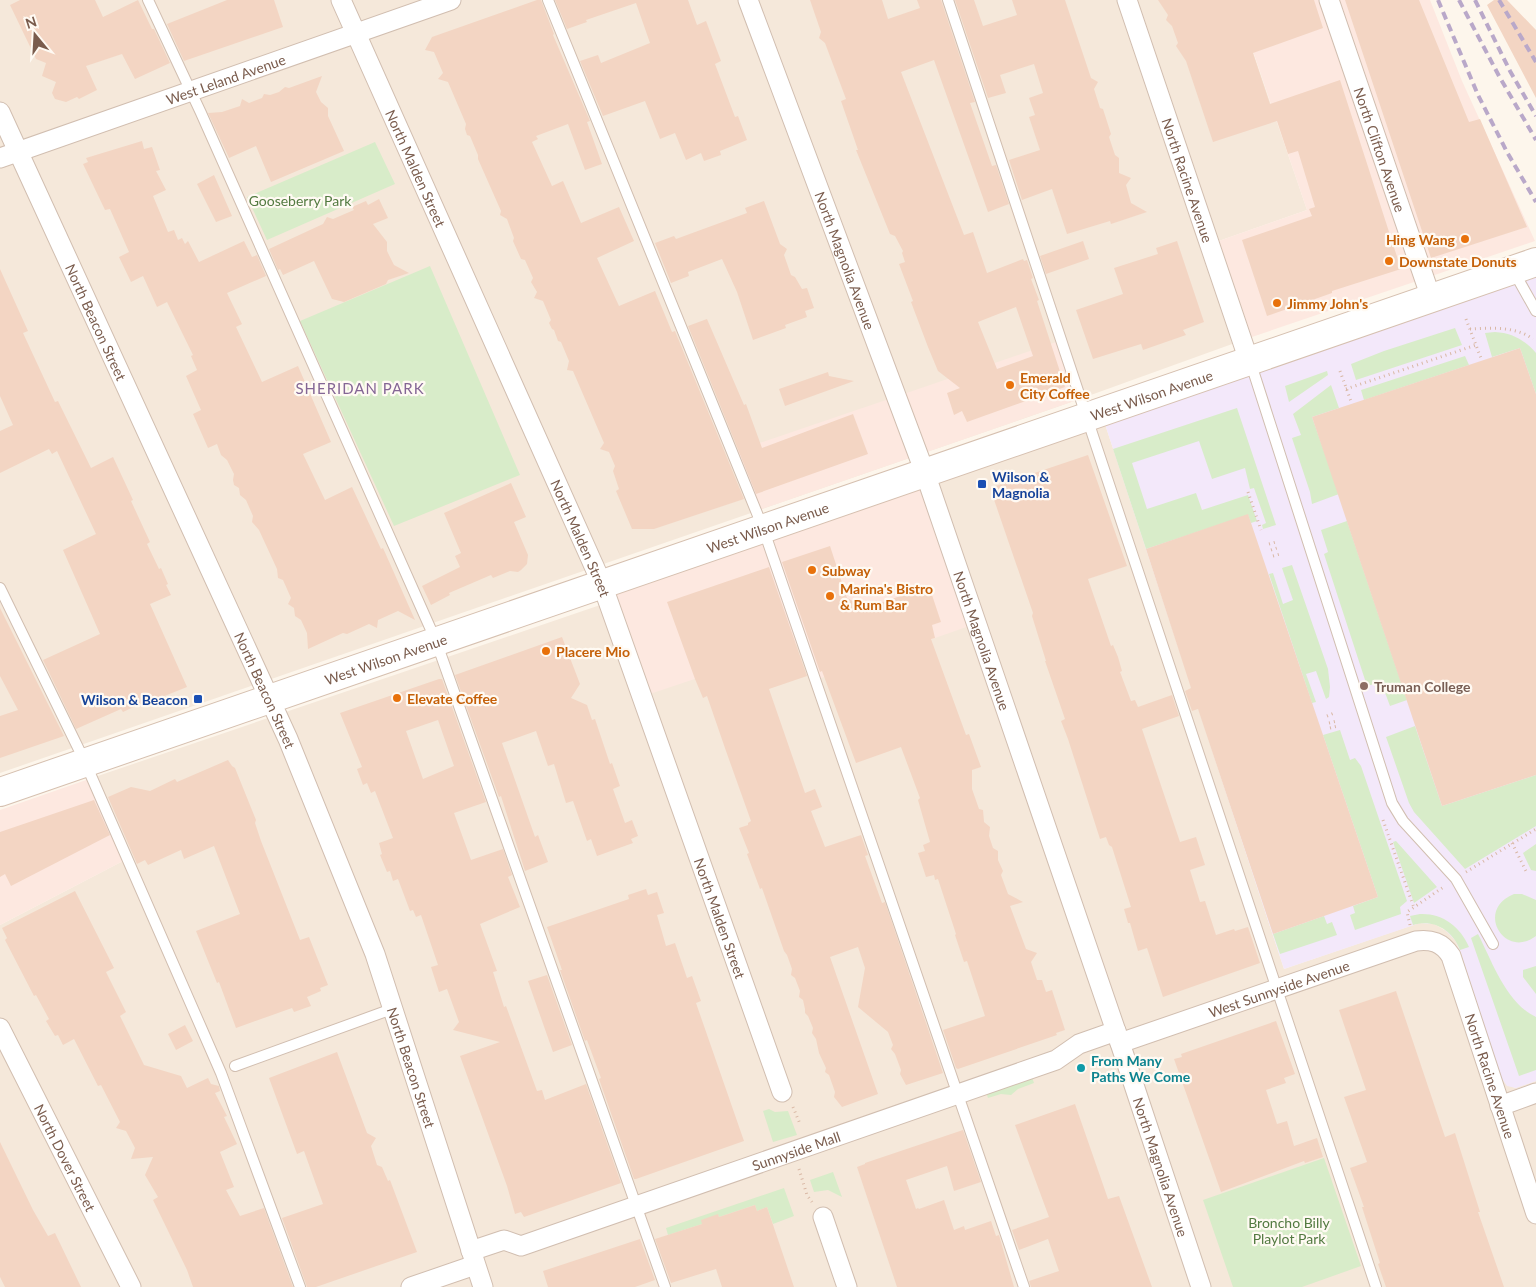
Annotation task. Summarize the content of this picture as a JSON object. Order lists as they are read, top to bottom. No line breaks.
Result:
{"streets":{"street":["West Leland Avenue","North Clifton Avenue","North Malden Street","North Racine Avenue","North Magnolia Avenue","North Beacon Street","West Wilson Avenue","West Sunnyside Avenue","Sunnyside Mall","North Dover Street"]},"crossings":[["West Leland Avenue","North Malden Street"],["West Leland Avenue","North Beacon Street"],["North Clifton Avenue","West Wilson Avenue"],["North Malden Street","West Wilson Avenue"],["North Racine Avenue","West Wilson Avenue"],["North Racine Avenue","West Sunnyside Avenue"],["North Magnolia Avenue","West Wilson Avenue"],["North Magnolia Avenue","West Sunnyside Avenue"],["North Magnolia Avenue","Sunnyside Mall"],["North Beacon Street","West Wilson Avenue"],["North Beacon Street","Sunnyside Mall"],["West Sunnyside Avenue","Sunnyside Mall"]],"districts":["SHERIDAN PARK"],"parks":["Gooseberry Park","Broncho Billy Playlot Park"],"places":{"other":["Hing Wang","Downstate Donuts","Jimmy John's","Emerald City Coffee","Subway","Marina's Bistro & Rum Bar","Placere Mio","Truman College","Elevate Coffee","From Many Paths We Come"],"transit":["Wilson & Magnolia","Wilson & Beacon"]},"north":"top"}
